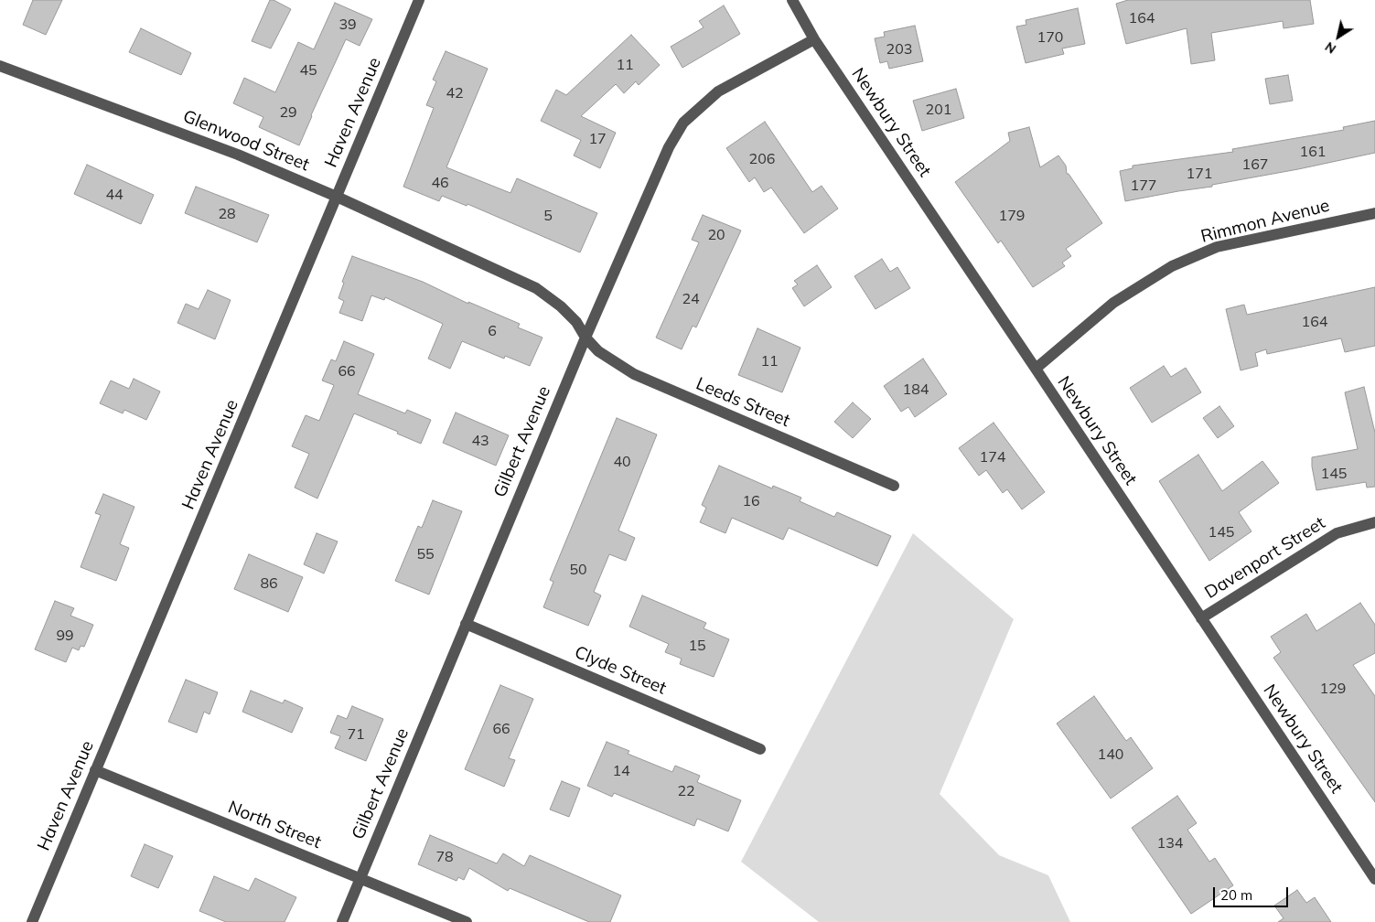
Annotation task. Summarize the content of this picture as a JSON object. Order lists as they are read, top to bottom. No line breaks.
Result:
{"streets":{"street":["Haven Avenue","Newbury Street","Glenwood Street","Rimmon Avenue","Leeds Street","Gilbert Avenue","Davenport Street","Clyde Street","North Street"]},"crossings":[["Haven Avenue","Glenwood Street"],["Haven Avenue","North Street"],["Newbury Street","Rimmon Avenue"],["Newbury Street","Gilbert Avenue"],["Newbury Street","Davenport Street"],["Glenwood Street","Leeds Street"],["Glenwood Street","Gilbert Avenue"],["Leeds Street","Gilbert Avenue"],["Gilbert Avenue","Clyde Street"],["Gilbert Avenue","North Street"]],"house_numbers":["164","39","170","203","11","45","42","201","29","17","161","206","167","171","46","177","44","28","5","179","20","24","164","6","11","66","184","43","174","40","145","16","145","55","50","86","99","15","129","66","71","140","14","22","134","78"],"scale_bar":"20 m","north":"bottom left"}
